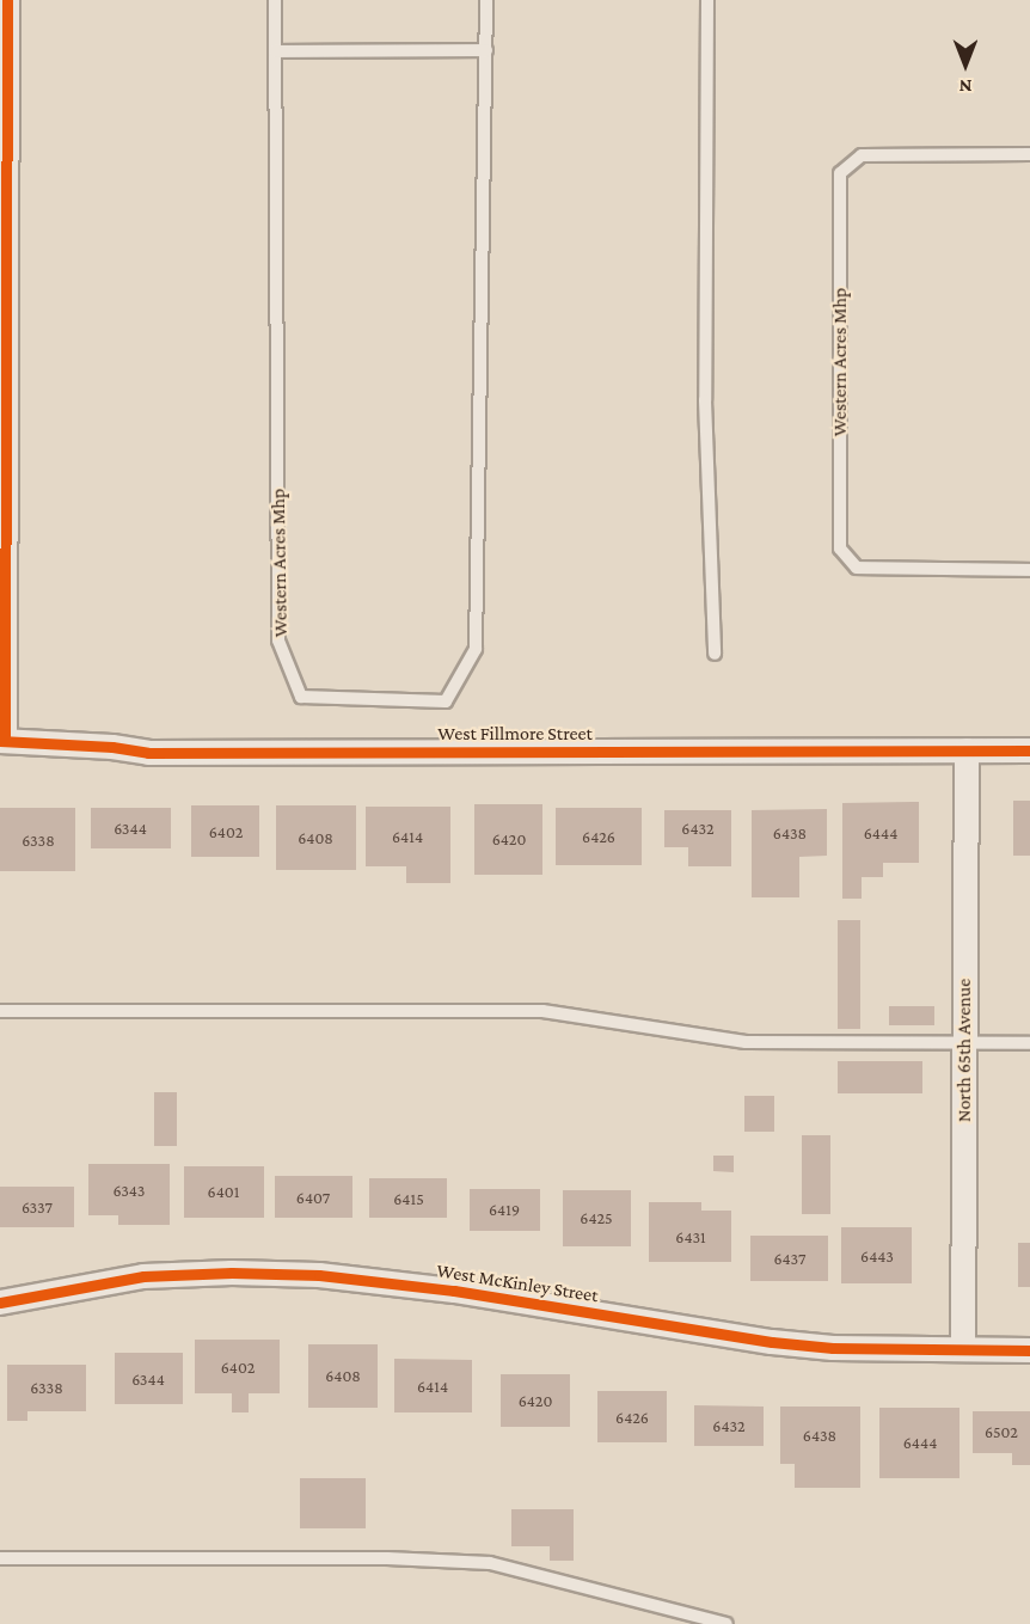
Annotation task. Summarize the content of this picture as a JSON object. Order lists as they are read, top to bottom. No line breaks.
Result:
{"streets":{"street":["West Fillmore Street","North 65th Avenue","West McKinley Street"],"lane":["Western Acres Mhp"]},"crossings":[["West Fillmore Street","North 65th Avenue"],["North 65th Avenue","West McKinley Street"]],"house_numbers":["6344","6432","6402","6438","6444","6414","6426","6408","6420","6338","6343","6401","6407","6415","6337","6419","6425","6431","6443","6437","6402","6408","6344","6414","6338","6420","6426","6432","6502","6438","6444"],"north":"bottom"}
